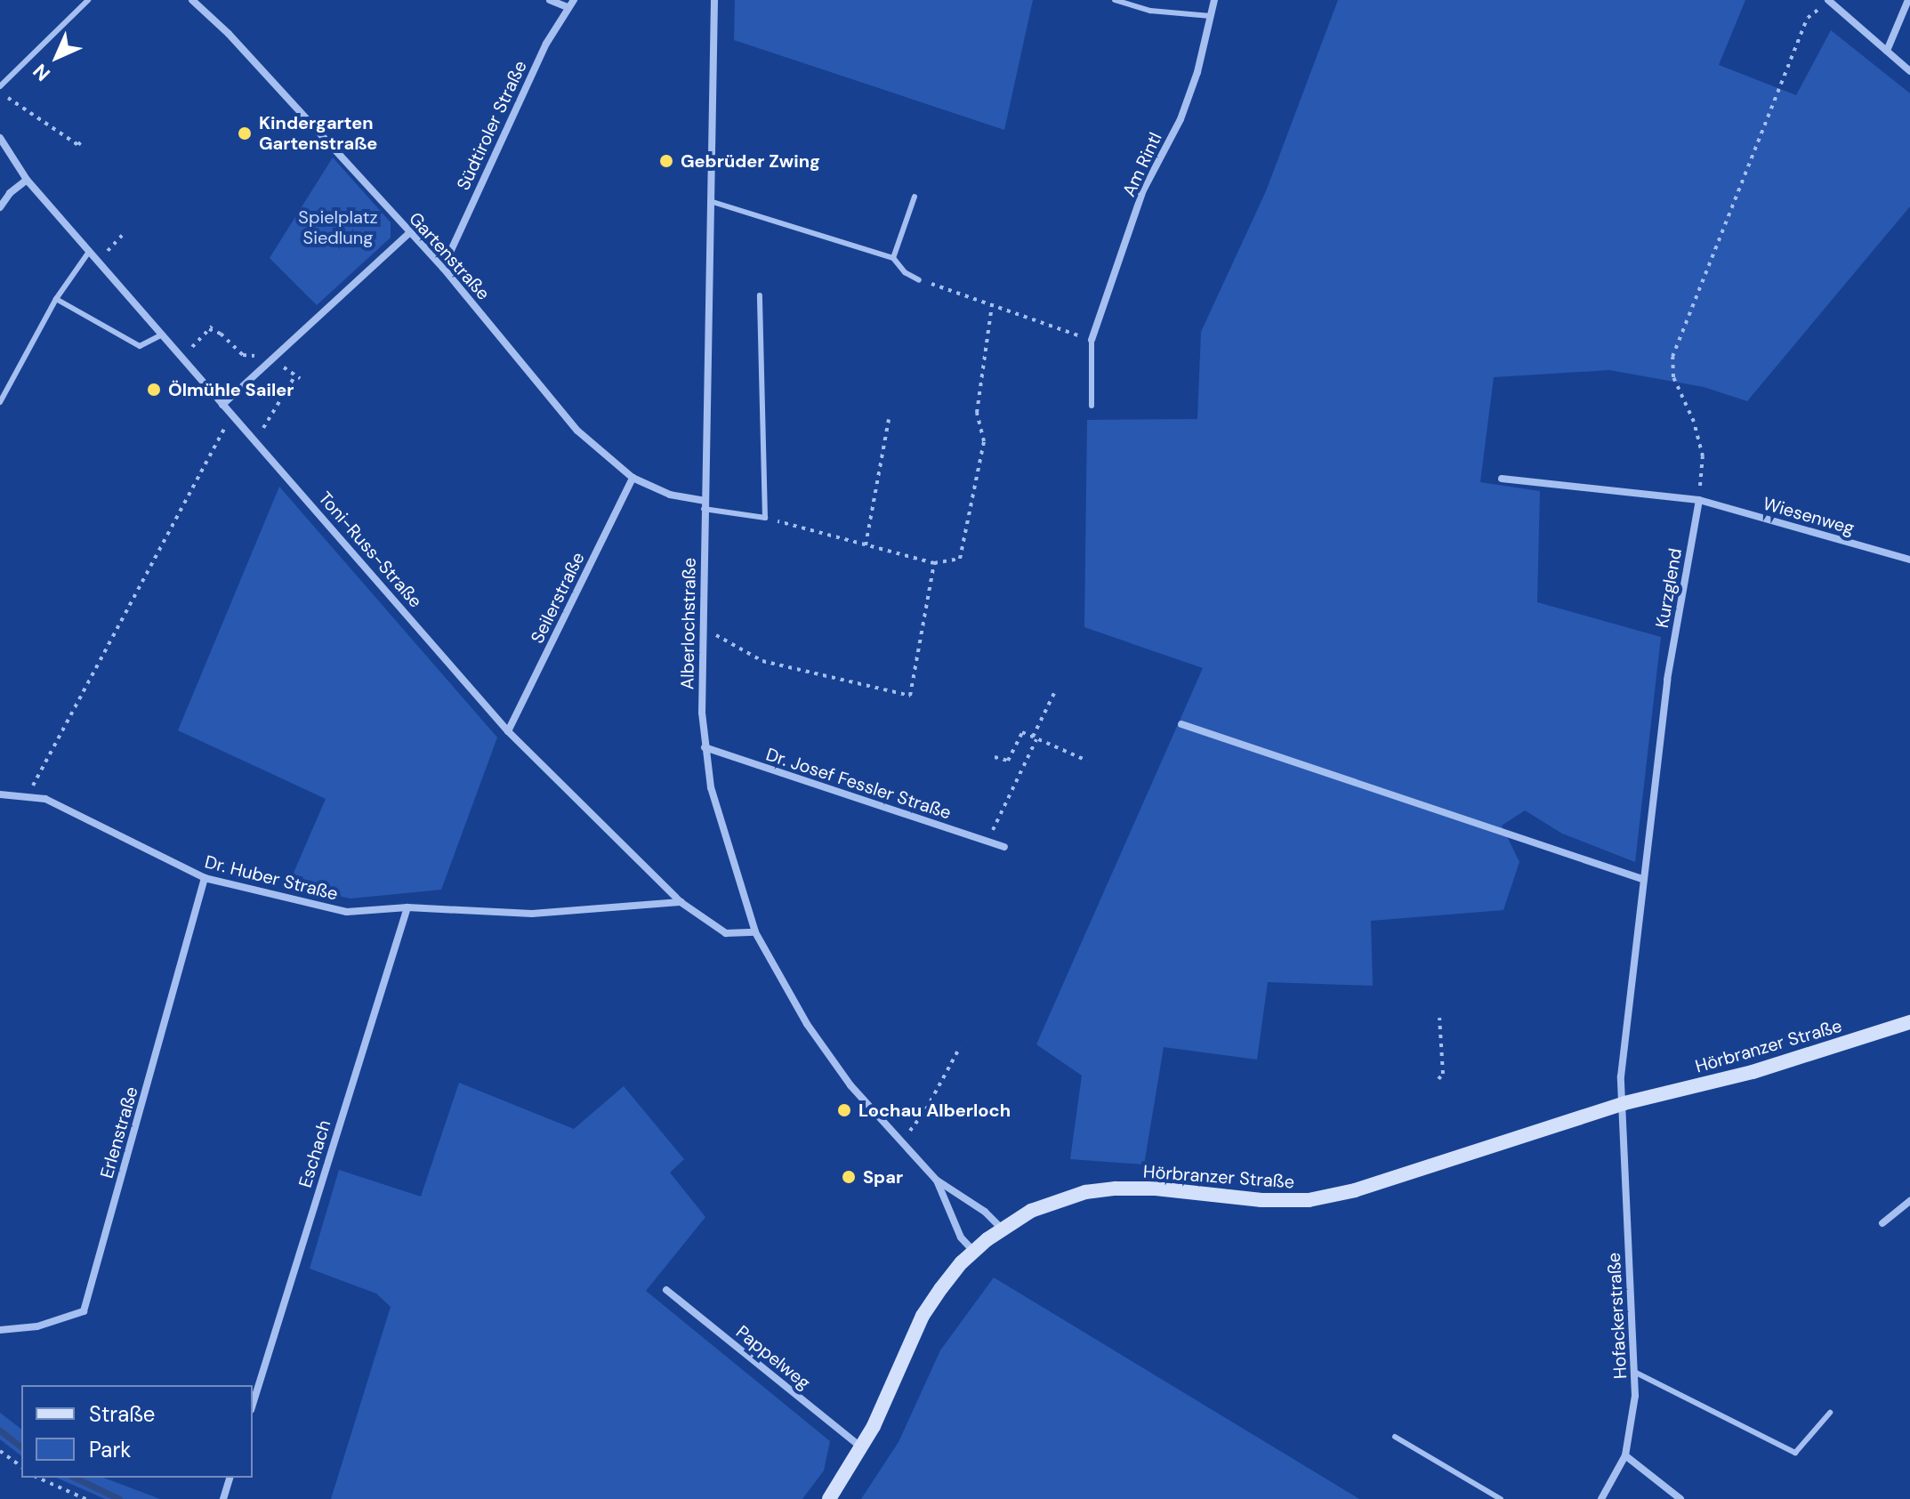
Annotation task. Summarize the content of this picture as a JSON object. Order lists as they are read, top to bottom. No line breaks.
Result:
{"streets":{"street":["Südtiroler Straße","Am Rintl","Gartenstraße","Wiesenweg","Toni-Russ-Straße","Kurzglend","Seilerstraße","Alberlochstraße","Dr. Josef Fessler Straße","Dr. Huber Straße","Hörbranzer Straße","Erlenstraße","Eschach","Hofackerstraße","Pappelweg"]},"crossings":[["Südtiroler Straße","Gartenstraße"],["Gartenstraße","Seilerstraße"],["Gartenstraße","Alberlochstraße"],["Wiesenweg","Kurzglend"],["Toni-Russ-Straße","Seilerstraße"],["Toni-Russ-Straße","Alberlochstraße"],["Toni-Russ-Straße","Dr. Huber Straße"],["Kurzglend","Hörbranzer Straße"],["Kurzglend","Hofackerstraße"],["Alberlochstraße","Dr. Josef Fessler Straße"],["Alberlochstraße","Hörbranzer Straße"],["Dr. Huber Straße","Erlenstraße"],["Dr. Huber Straße","Eschach"],["Hörbranzer Straße","Hofackerstraße"],["Hörbranzer Straße","Pappelweg"]],"parks":["Spielplatz Siedlung"],"places":["Kindergarten Gartenstraße","Gebrüder Zwing","Ölmühle Sailer","Lochau Alberloch","Spar"],"legend":["Straße","Park"],"north":"bottom left"}
